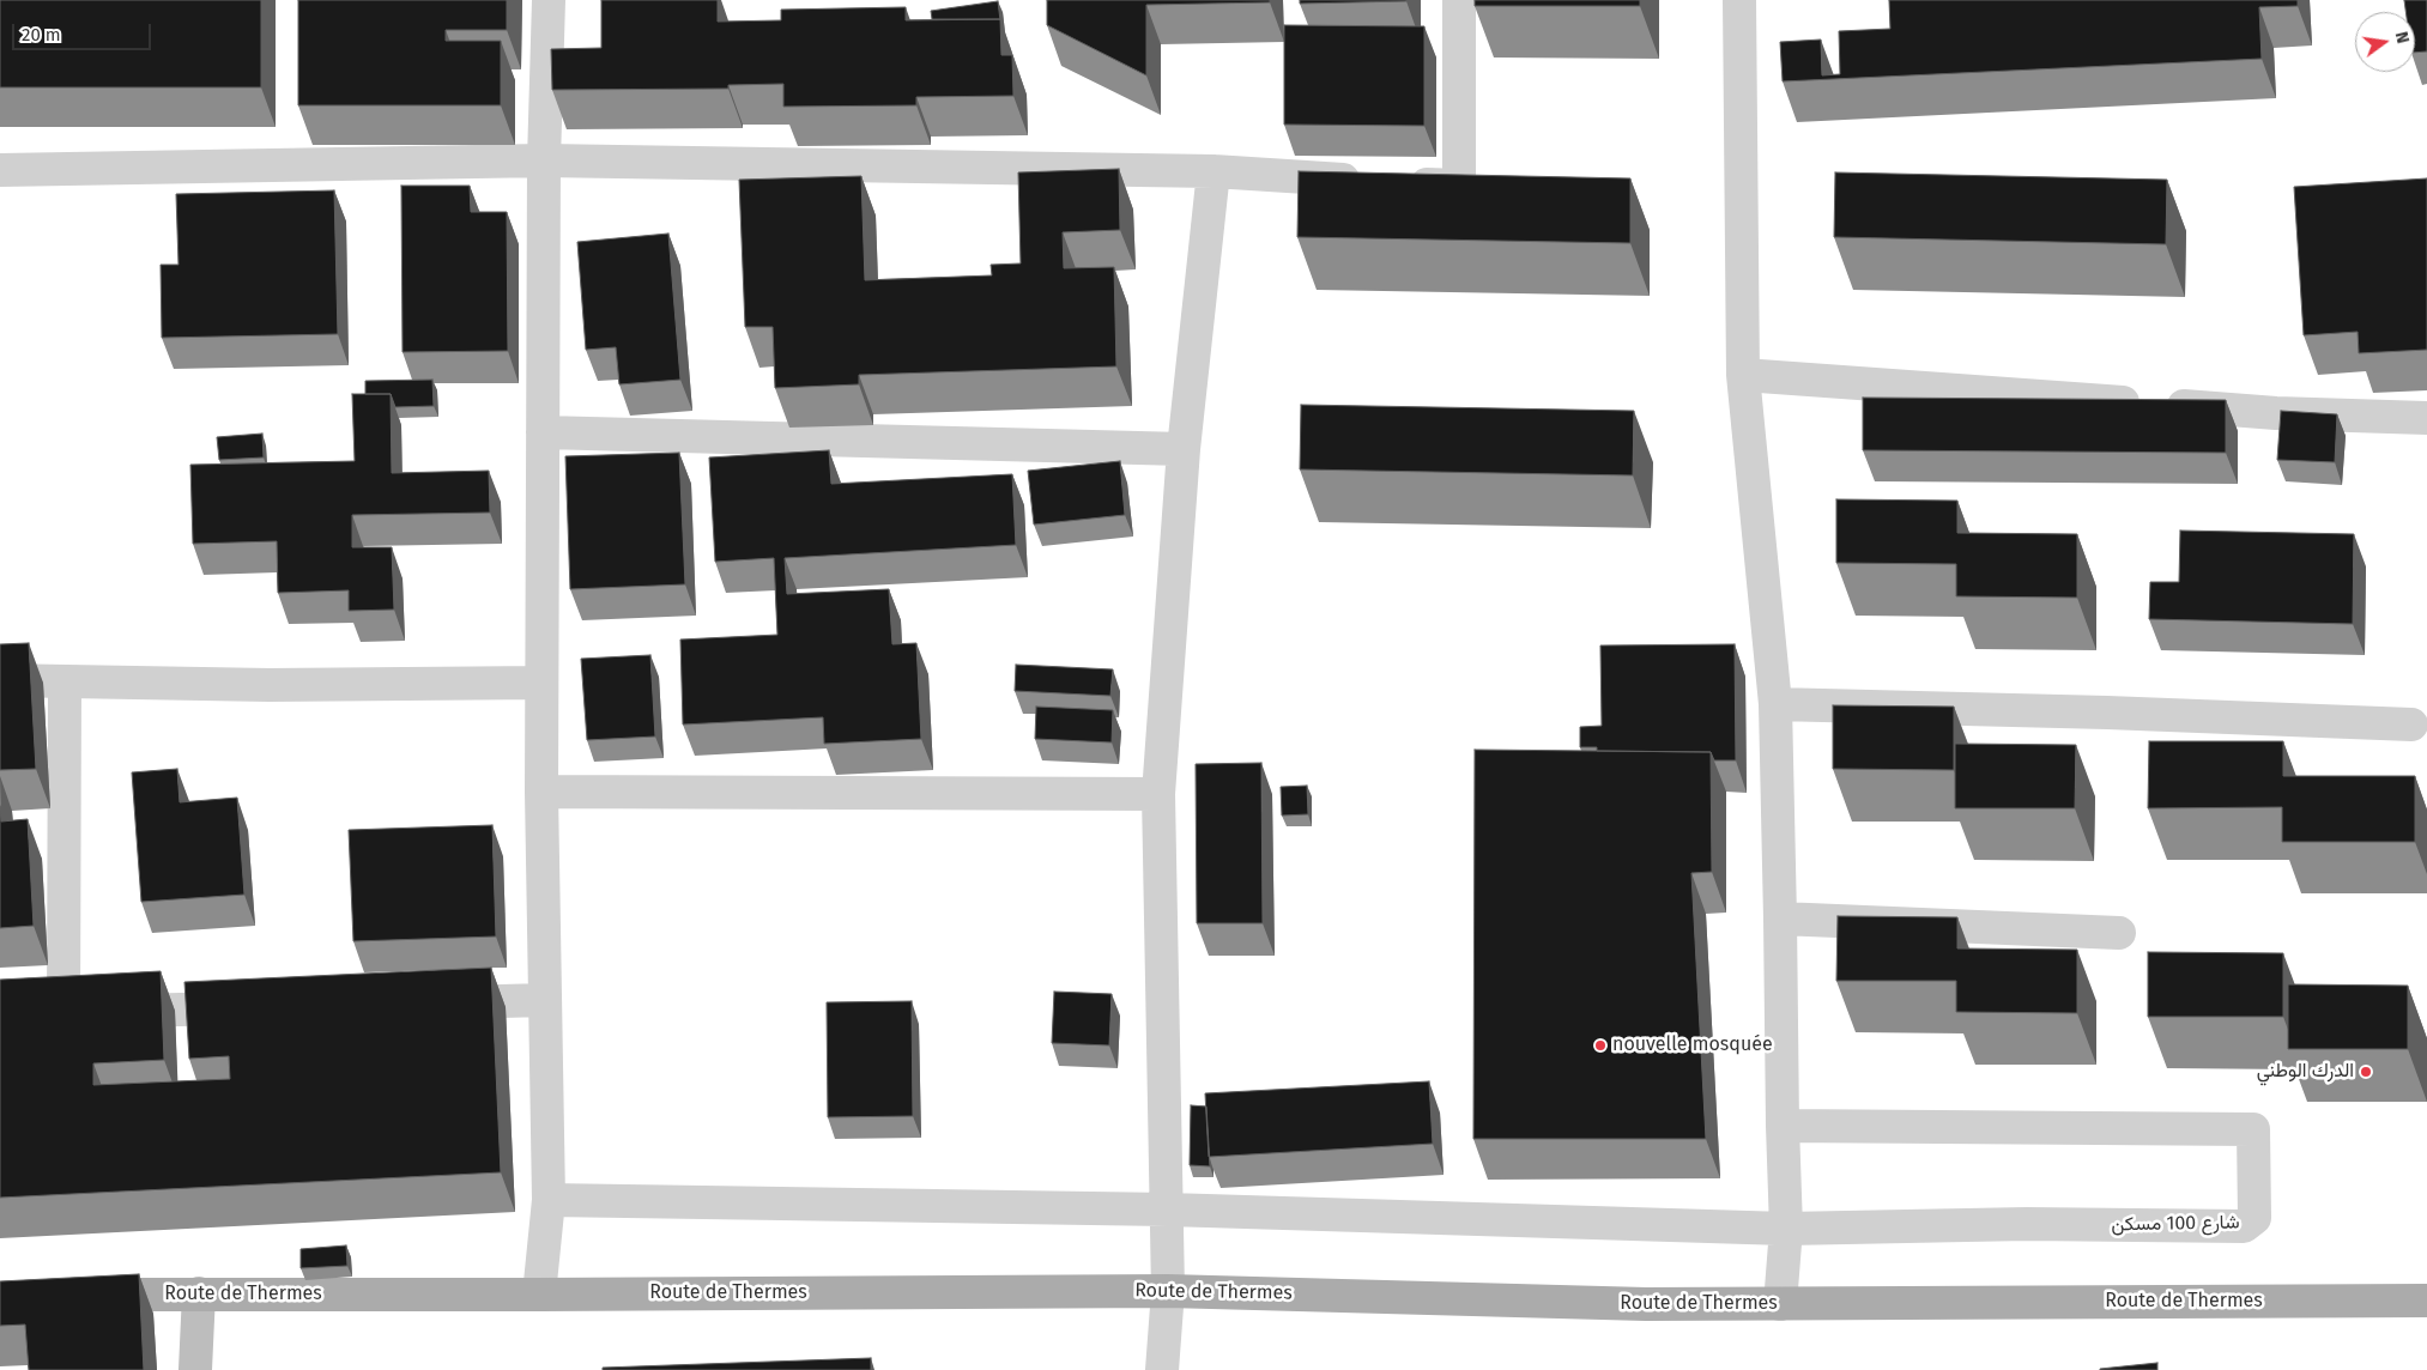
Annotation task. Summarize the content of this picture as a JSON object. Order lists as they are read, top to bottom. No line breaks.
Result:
{"streets":{"main road":["Route de Thermes"],"street":["شارع 100 مسكن"]},"places":["nouvelle mosquée","الدرك الوطني"],"scale_bar":"20 m","north":"right"}
